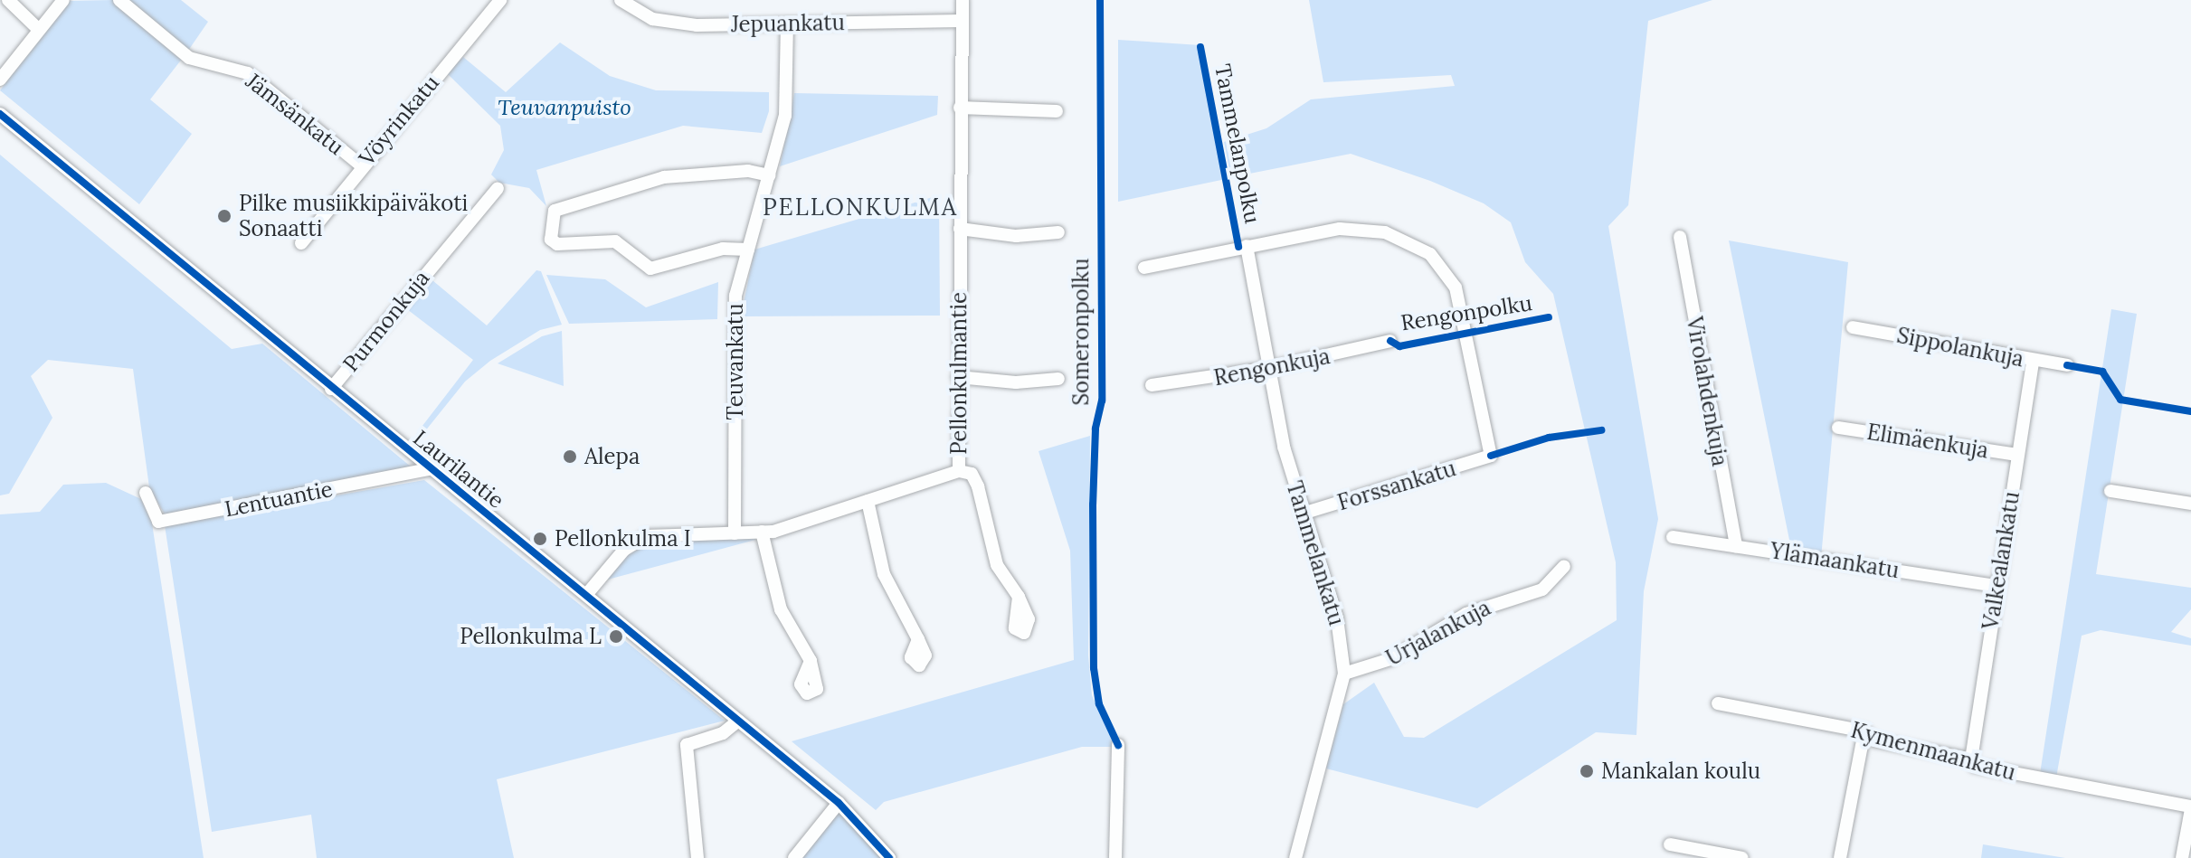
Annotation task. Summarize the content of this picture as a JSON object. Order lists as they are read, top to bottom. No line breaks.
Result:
{"streets":{"street":["Jepuankatu","Jämsänkatu","Vöyrinkatu","Purmonkuja","Sippolankuja","Teuvankatu","Rengonkuja","Pellonkulmantie","Virolahdenkuja","Elimäenkuja","Laurilantie","Forssankatu","Lentuantie","Tammelankatu","Ylämaankatu","Valkealankatu","Urjalankuja","Kymenmaankatu"],"cycle path":["Tammelanpolku","Rengonpolku","Someronpolku"]},"crossings":[["Jepuankatu","Teuvankatu"],["Jepuankatu","Pellonkulmantie"],["Jämsänkatu","Vöyrinkatu"],["Purmonkuja","Laurilantie"],["Sippolankuja","Valkealankatu"],["Teuvankatu","Pellonkulmantie"],["Rengonkuja","Tammelankatu"],["Pellonkulmantie","Laurilantie"],["Virolahdenkuja","Ylämaankatu"],["Elimäenkuja","Valkealankatu"],["Laurilantie","Lentuantie"],["Forssankatu","Tammelankatu"],["Tammelankatu","Urjalankuja"],["Ylämaankatu","Valkealankatu"],["Valkealankatu","Kymenmaankatu"]],"districts":["PELLONKULMA"],"parks":["Teuvanpuisto"],"places":["Pilke musiikkipäiväkoti Sonaatti","Alepa","Pellonkulma I","Pellonkulma L","Mankalan koulu"]}
